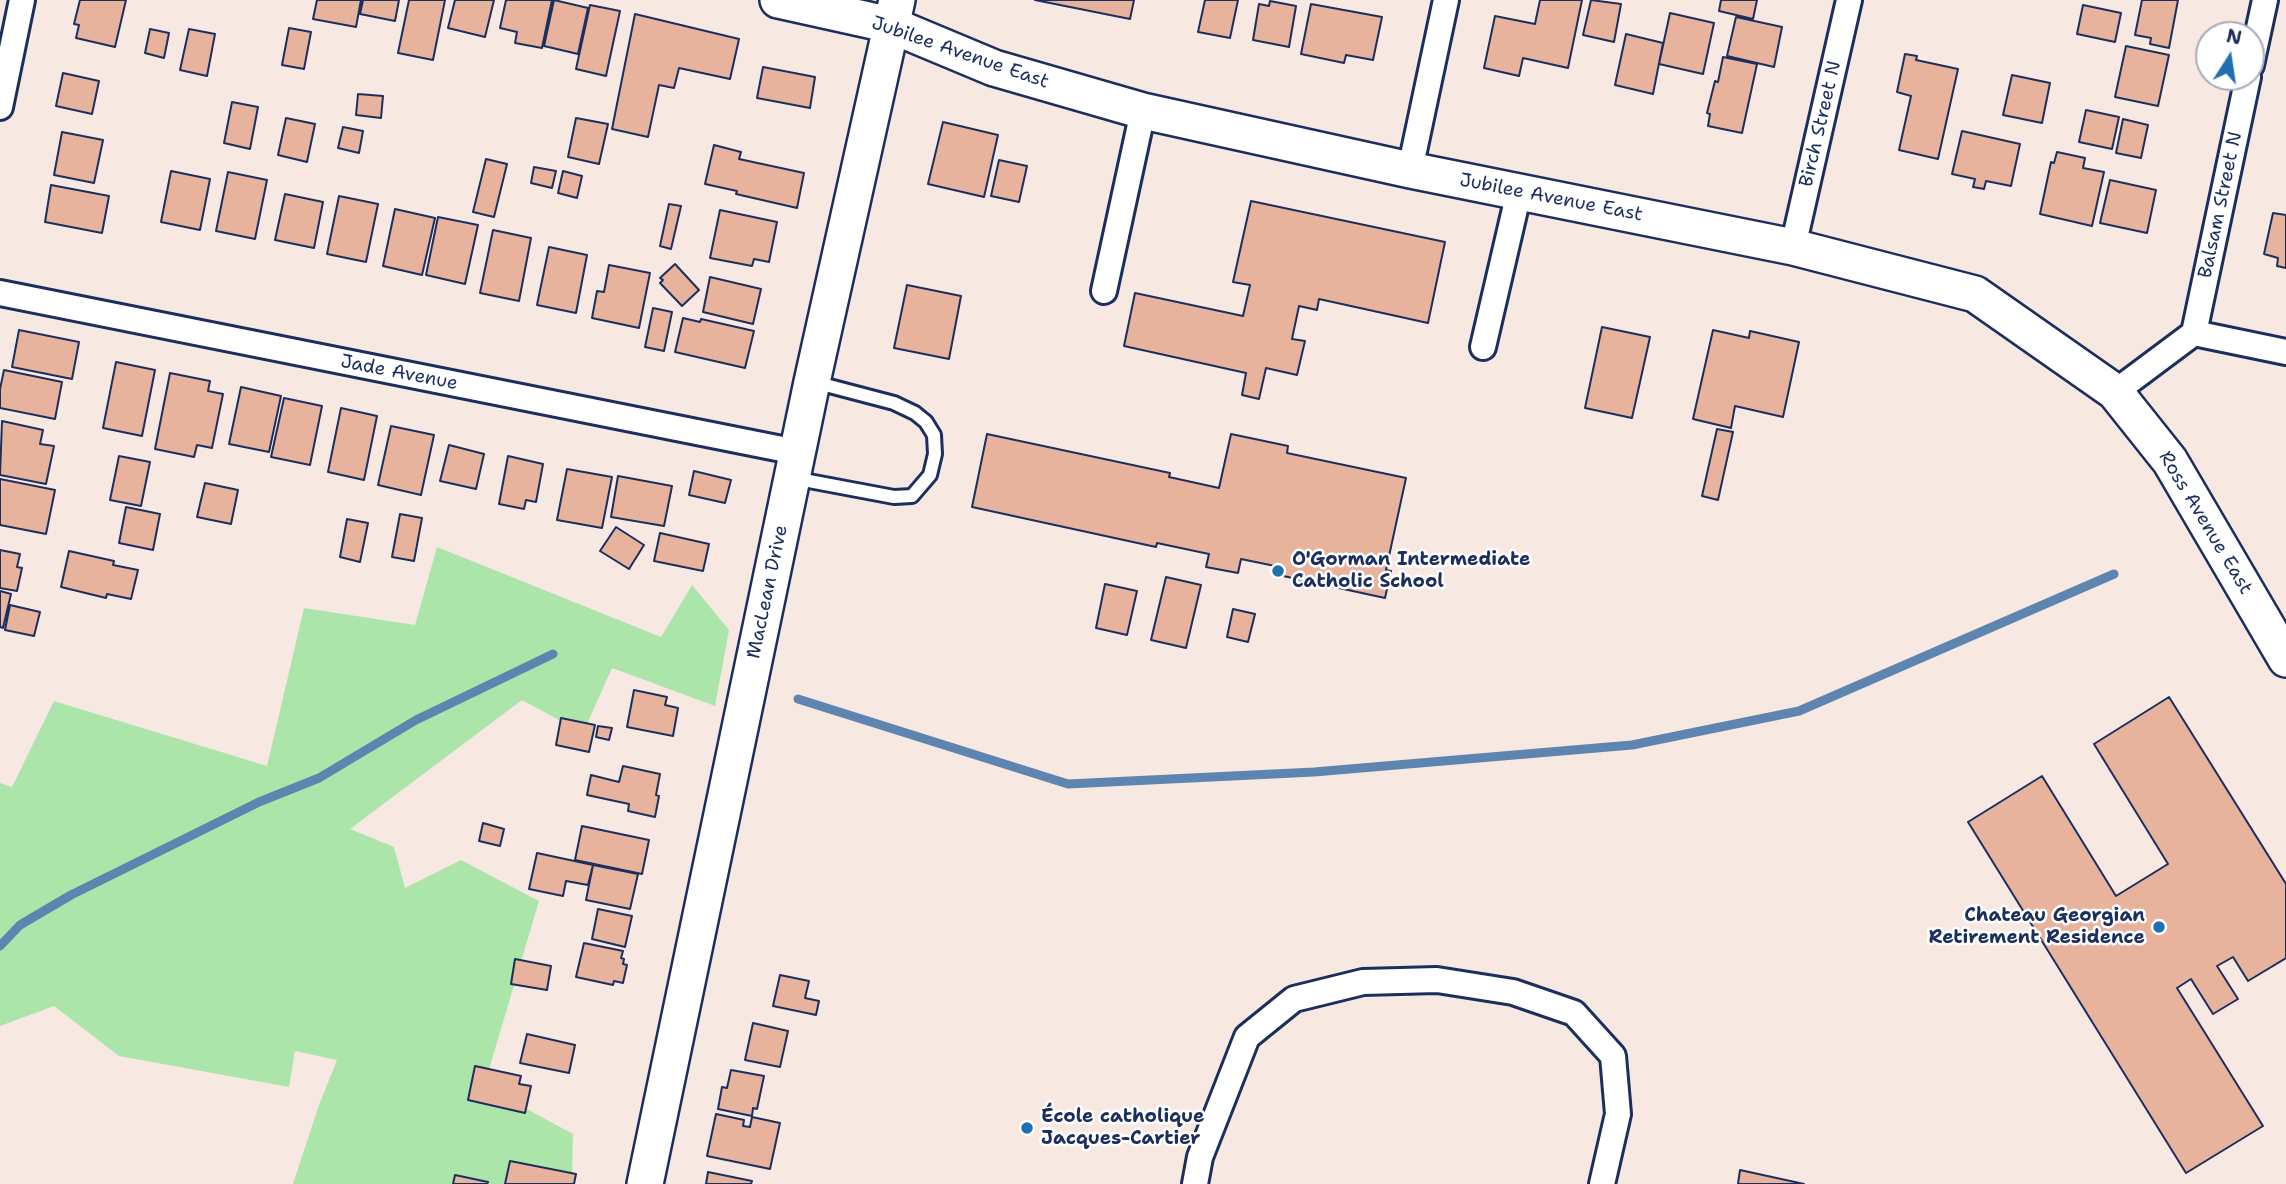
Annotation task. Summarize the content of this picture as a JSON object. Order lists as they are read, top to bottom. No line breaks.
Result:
{"streets":{"main road":["Jubilee Avenue East","Ross Avenue East","MacLean Drive"],"street":["Birch Street N","Balsam Street N","Jade Avenue"]},"crossings":[["Jubilee Avenue East","Birch Street N"],["Jubilee Avenue East","Ross Avenue East"],["Jubilee Avenue East","MacLean Drive"],["Jade Avenue","MacLean Drive"]],"places":["O'Gorman Intermediate Catholic School","Chateau Georgian Retirement Residence","École catholique Jacques-Cartier"],"north":"top"}
